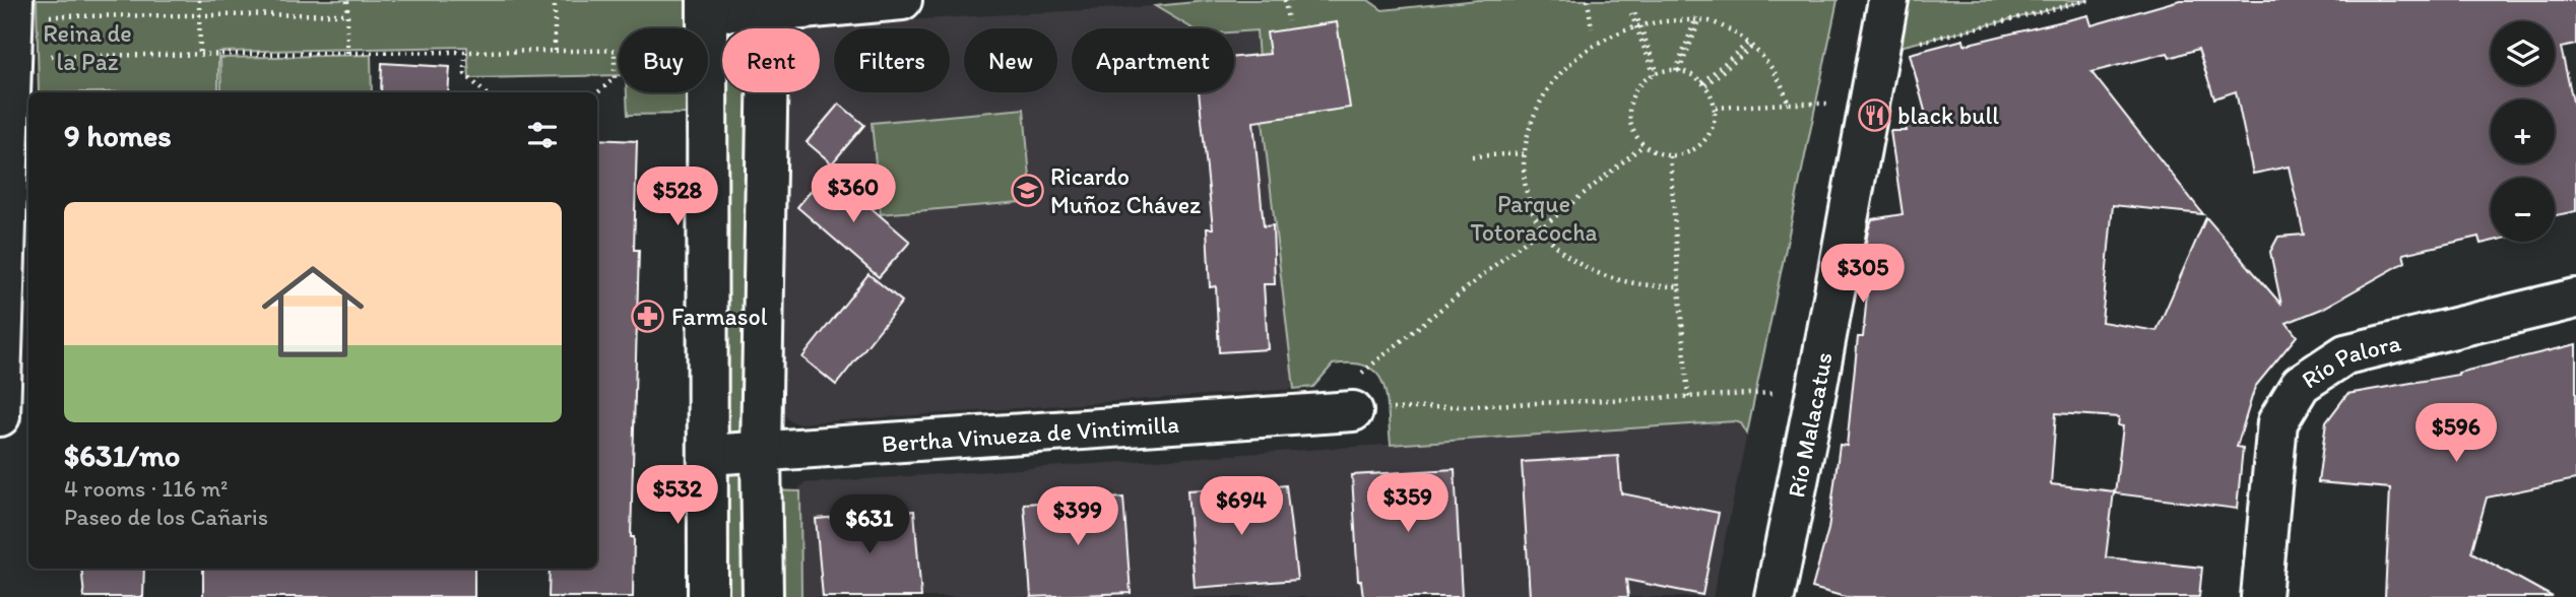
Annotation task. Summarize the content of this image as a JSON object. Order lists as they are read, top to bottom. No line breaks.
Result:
{"streets":{"street":["Río Palora","Río Malacatus","Bertha Vinueza de Vintimilla"]},"parks":["Reina de la Paz","Parque Totoracocha"],"places":{"restaurant":["black bull"],"school or university":["Ricardo Muñoz Chávez"],"pharmacy":["Farmasol"]},"page":{"map_buttons":["+","−"],"chip":["Buy","Rent","Filters","New","Apartment"],"heading":"9 homes","price":["$360","$528","$305","$596","$532","$359","$694","$399","$631"],"list":[{"name":"$631/mo","note":"4 rooms · 116 m² · Paseo de los Cañaris"}]}}
